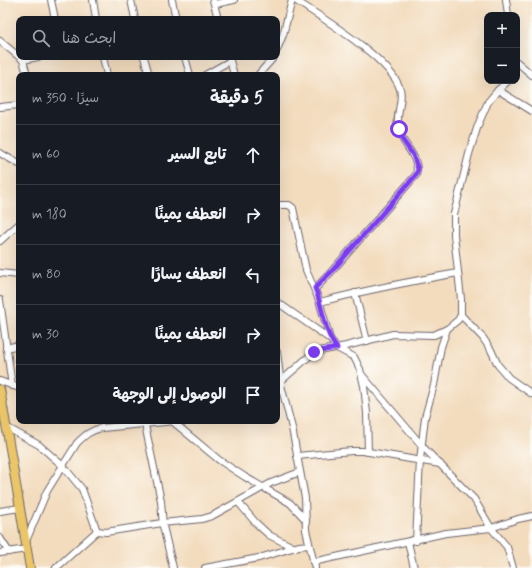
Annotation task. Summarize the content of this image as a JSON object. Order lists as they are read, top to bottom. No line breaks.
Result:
{"page":{"map_buttons":["+","−"],"search":"ابحث هنا","heading":["5 دقيقة","سيرًا · 350 m"],"list":[["تابع السير","60 m"],["انعطف يمينًا","180 m"],["انعطف يسارًا","80 m"],["انعطف يمينًا","30 m"],"الوصول إلى الوجهة"]}}
